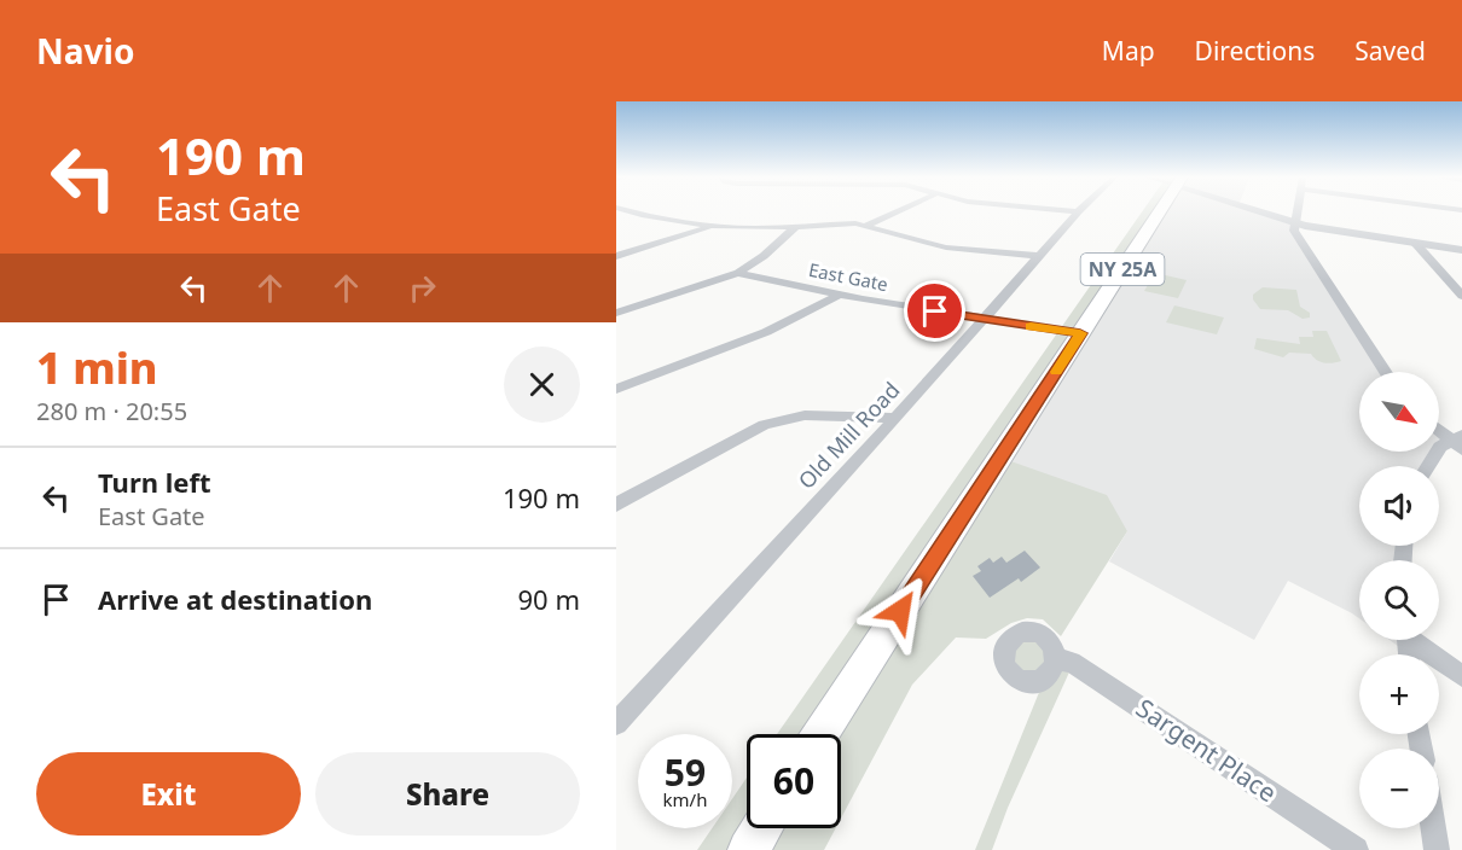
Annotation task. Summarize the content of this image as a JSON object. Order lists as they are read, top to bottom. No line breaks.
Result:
{"streets":{"main road":["NY 25A"],"street":["East Gate","Old Mill Road","Sargent Place"]},"crossings":[["NY 25A","East Gate"],["East Gate","Old Mill Road"]],"north":"bottom right","page":{"header":"Navio","nav":["Map","Directions","Saved"],"turn":["190 m","East Gate"],"heading":["1 min","280 m · 20:55"],"map_buttons":["+","−"],"list":[{"name":"Turn left","note":"East Gate","value":"190 m"},{"name":"Arrive at destination","value":"90 m"}],"speed":"59 km/h","limit":"60","buttons":["Exit","Share"]}}
